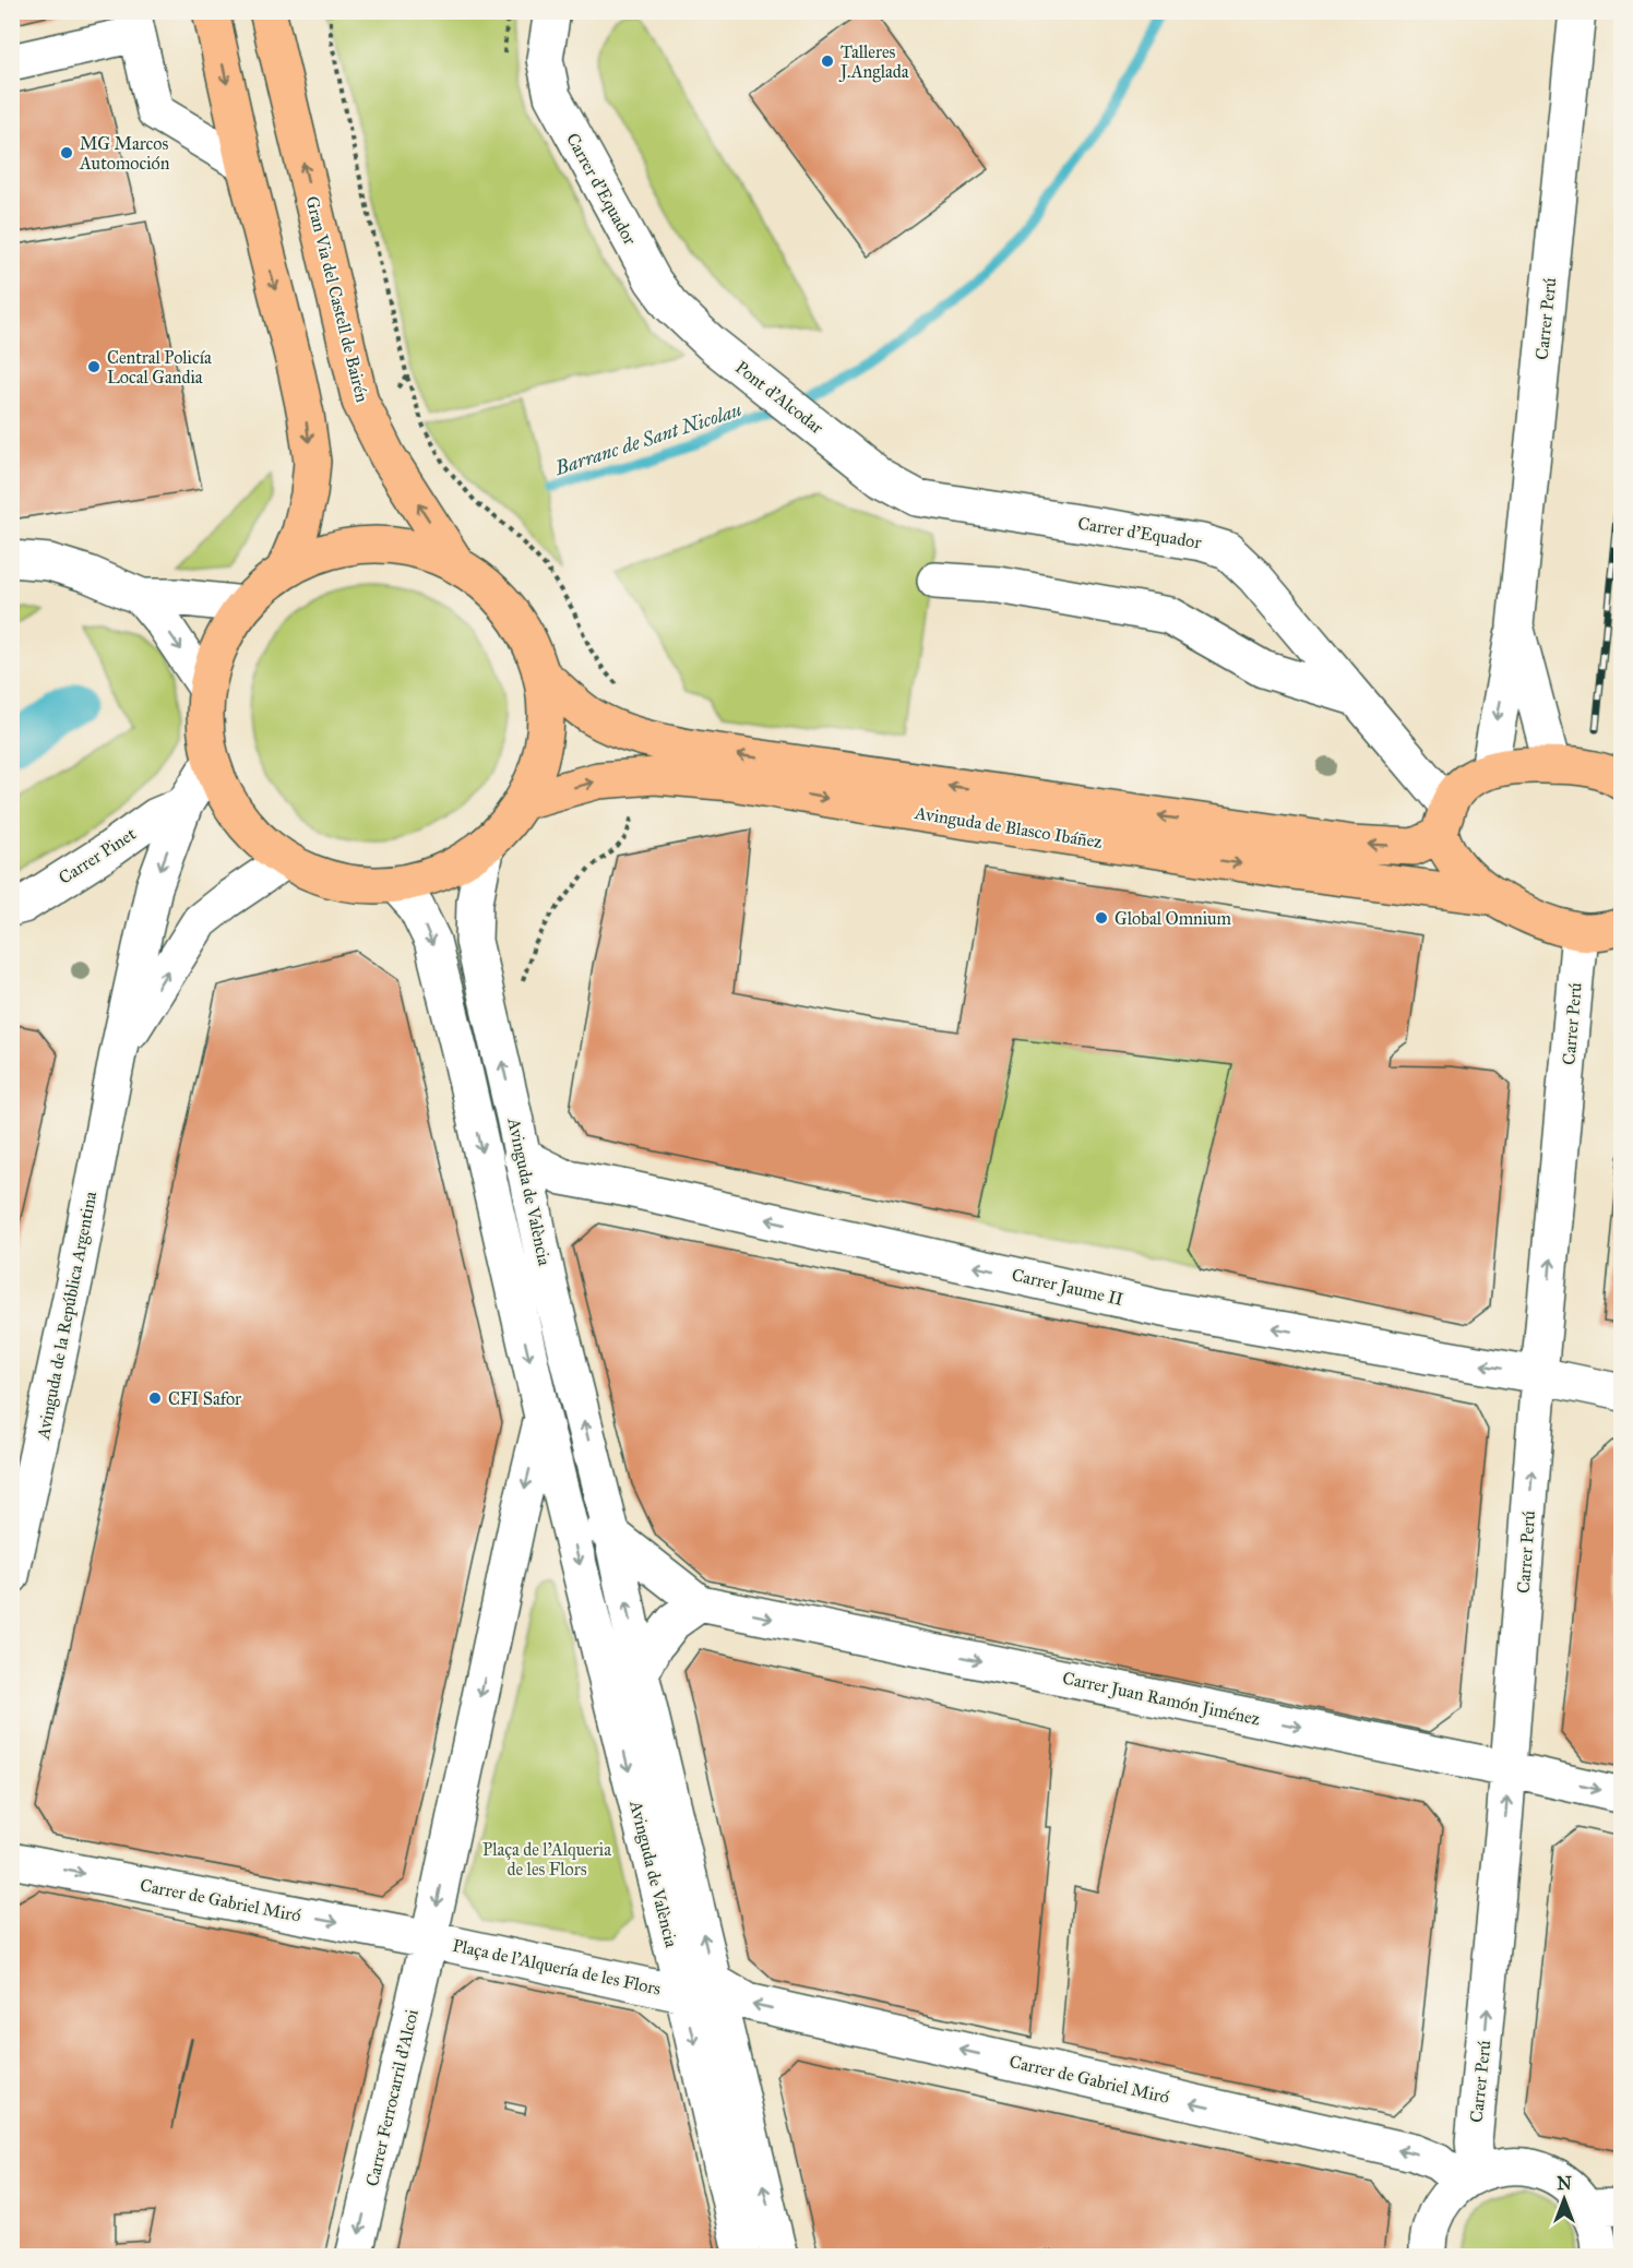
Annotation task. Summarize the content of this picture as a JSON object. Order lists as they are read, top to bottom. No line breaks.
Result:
{"streets":{"main road":["Gran Via del Castell de Bairén","Avinguda de Blasco Ibáñez"],"street":["Carrer d'Equador","Carrer Perú","Pont d'Alcodar","Carrer Pinet","Avinguda de València","Carrer Jaume II","Avinguda de la República Argentina","Carrer Juan Ramón Jiménez","Carrer de Gabriel Miró","Plaça de l'Alquería de les Flors","Carrer Ferrocarril d'Alcoi"]},"crossings":[["Carrer d'Equador","Pont d'Alcodar"],["Carrer d'Equador","Avinguda de Blasco Ibáñez"],["Carrer Perú","Carrer Jaume II"],["Carrer Perú","Carrer Juan Ramón Jiménez"],["Carrer Perú","Carrer de Gabriel Miró"],["Carrer Pinet","Avinguda de la República Argentina"],["Avinguda de València","Carrer Jaume II"],["Avinguda de València","Carrer Juan Ramón Jiménez"],["Avinguda de València","Carrer de Gabriel Miró"],["Avinguda de València","Plaça de l'Alquería de les Flors"],["Carrer de Gabriel Miró","Plaça de l'Alquería de les Flors"],["Carrer de Gabriel Miró","Carrer Ferrocarril d'Alcoi"],["Plaça de l'Alquería de les Flors","Carrer Ferrocarril d'Alcoi"]],"one_way":["Carrer Jaume II","Carrer Juan Ramón Jiménez","Carrer Ferrocarril d'Alcoi"],"water":["Barranc de Sant Nicolau"],"parks":["Plaça de l'Alqueria de les Flors"],"places":["Talleres J.Anglada","MG Marcos Automoción","Central Policía Local Gandia","Global Omnium","CFI Safor"],"north":"top"}
